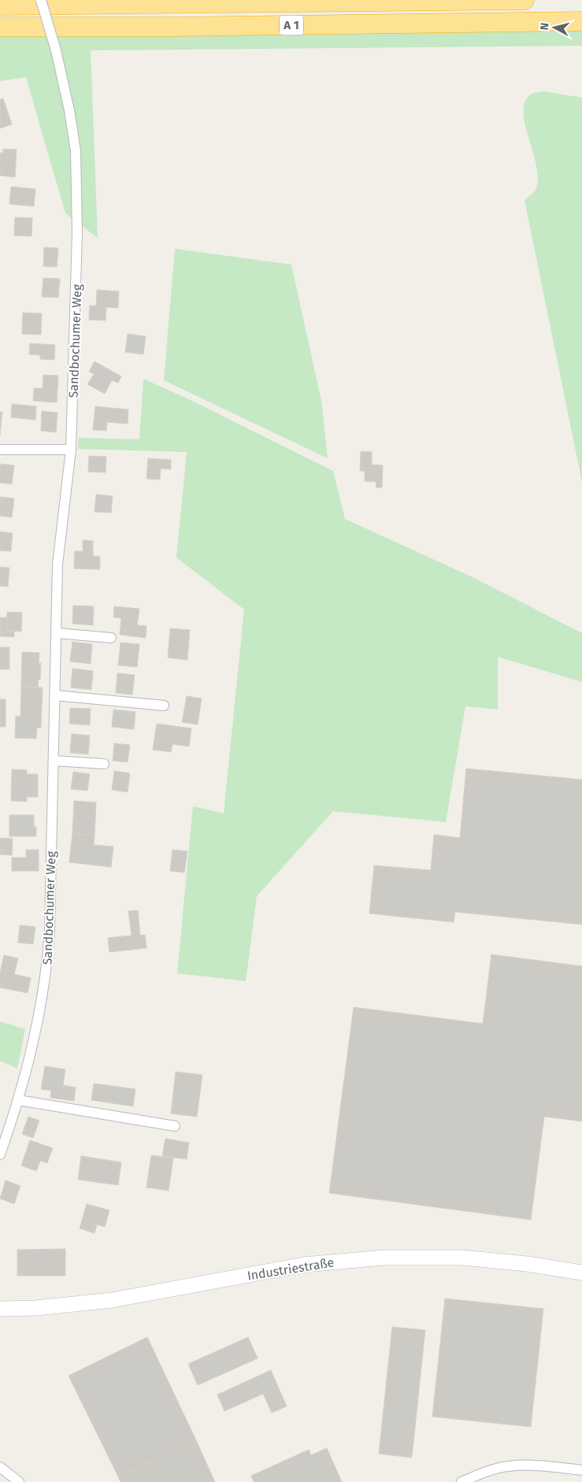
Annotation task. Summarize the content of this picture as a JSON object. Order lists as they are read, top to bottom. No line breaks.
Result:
{"streets":{"highway":["A 1"],"street":["Sandbochumer Weg","Industriestraße"]},"crossings":[["A 1","Sandbochumer Weg"]],"north":"left"}
